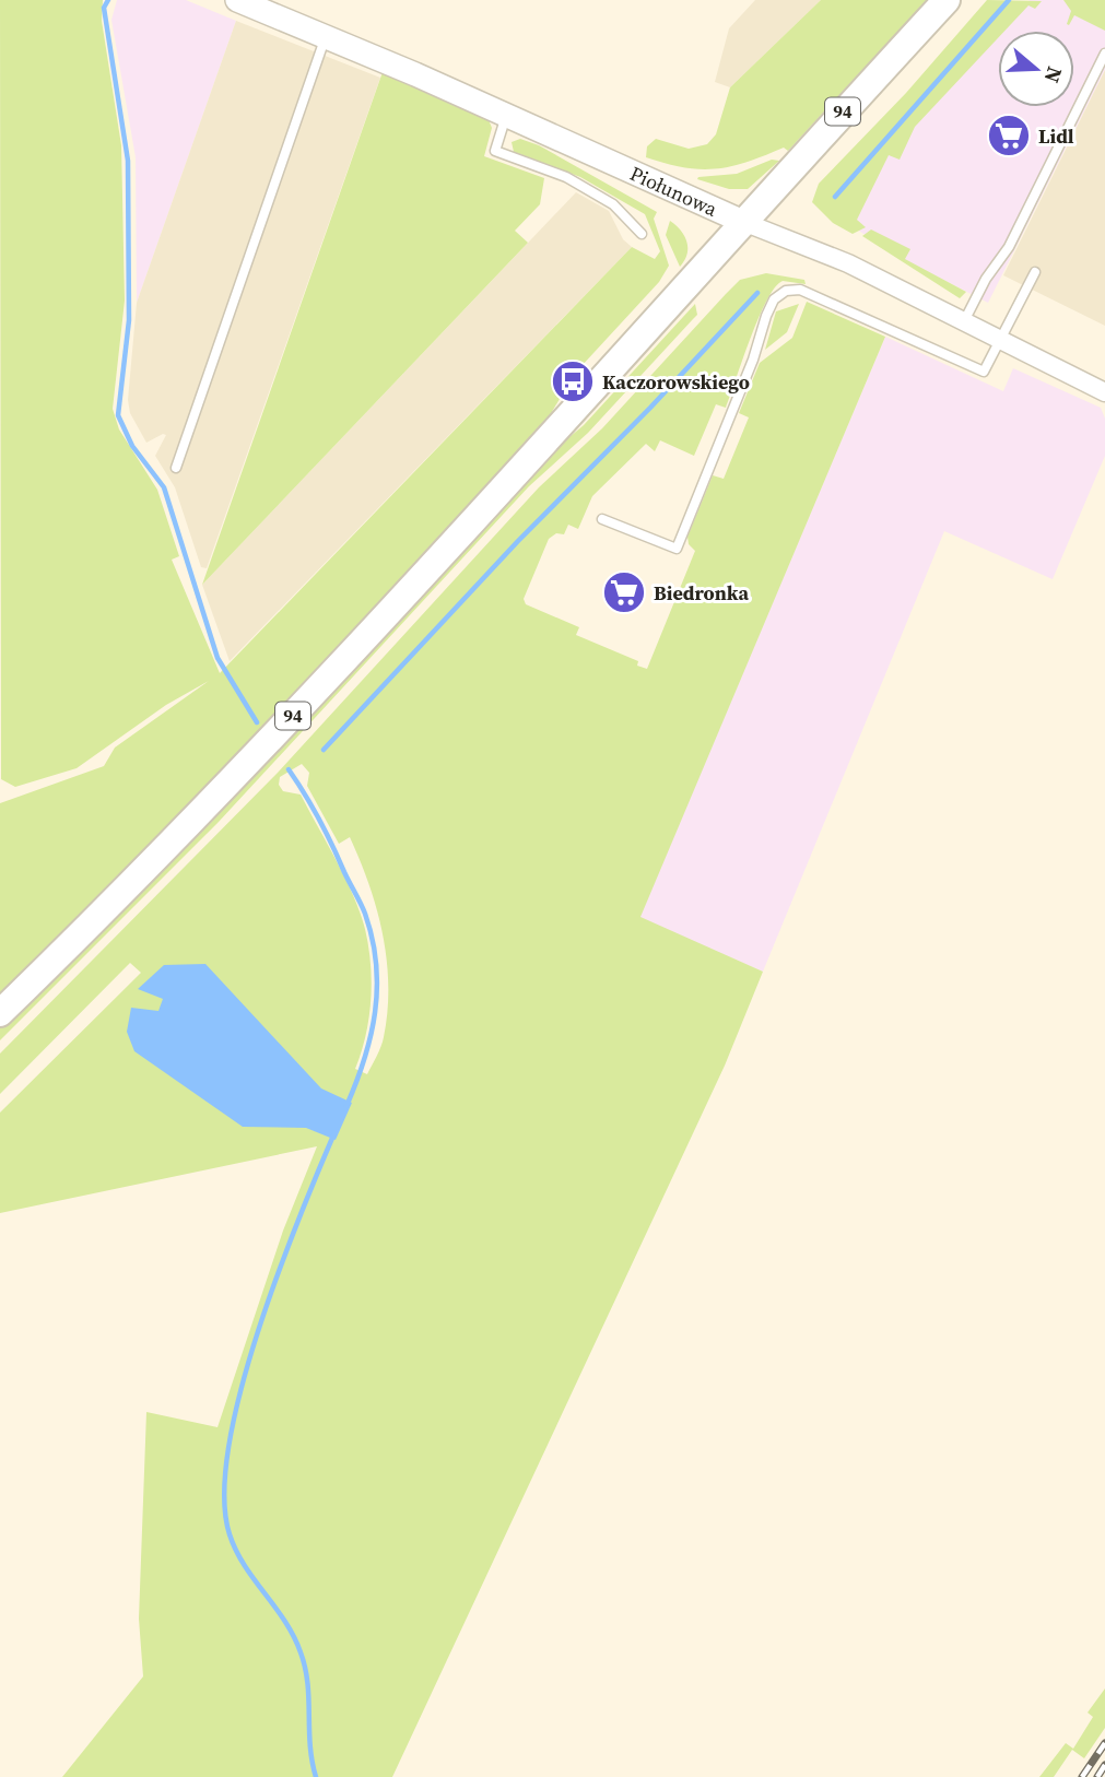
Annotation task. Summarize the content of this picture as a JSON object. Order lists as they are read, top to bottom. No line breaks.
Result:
{"streets":{"main road":["94"],"street":["Piołunowa"]},"crossings":[["94","Piołunowa"]],"places":{"supermarket":["Lidl","Biedronka"],"bus stop":["Kaczorowskiego"]},"north":"right"}
